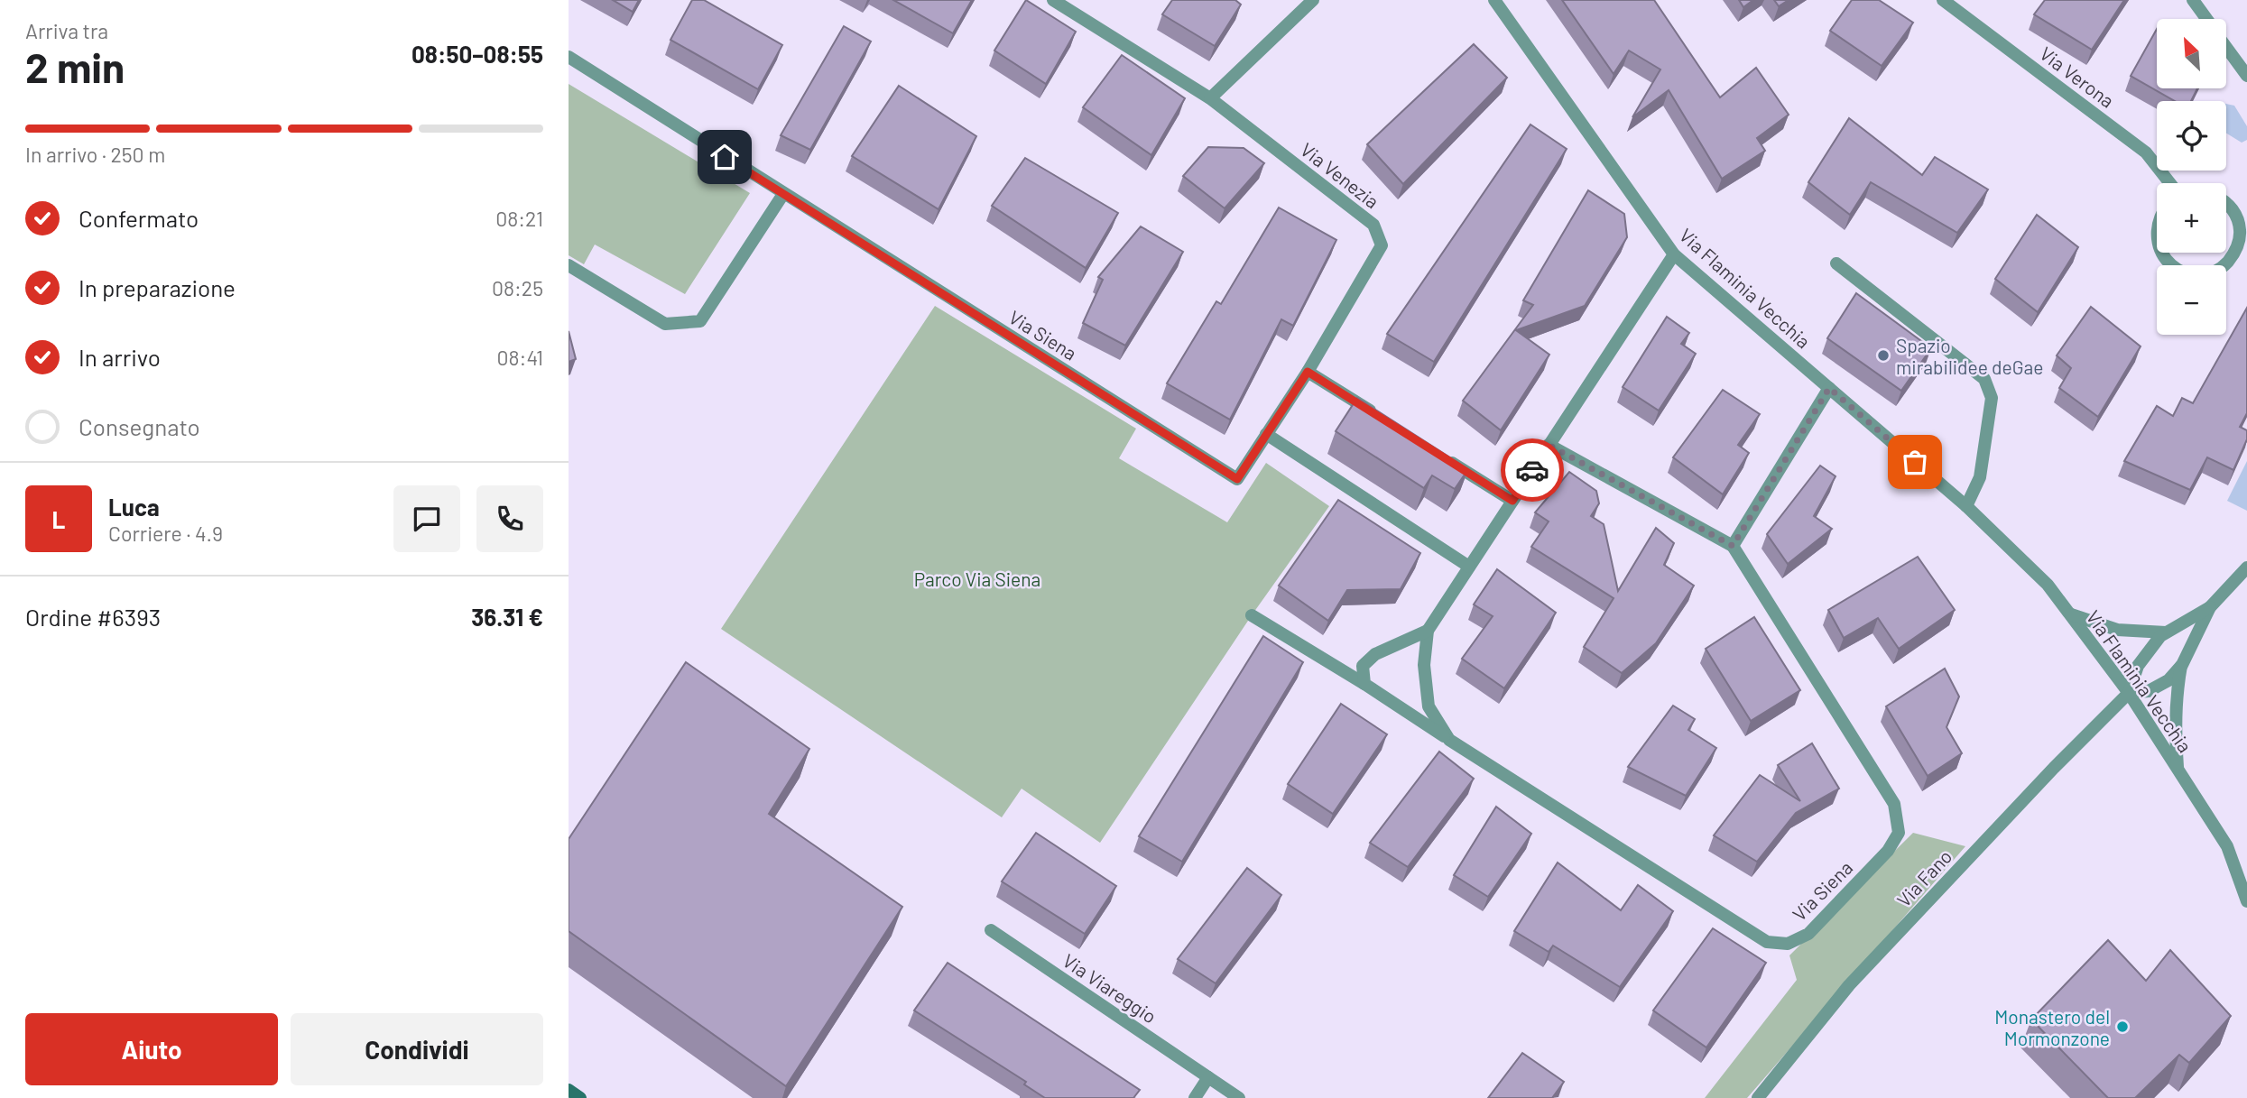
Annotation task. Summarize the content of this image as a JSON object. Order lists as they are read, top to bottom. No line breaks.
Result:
{"streets":{"street":["Via Verona","Via Venezia","Via Flaminia Vecchia","Via Siena","Via Fano","Via Viareggio"]},"crossings":[["Via Venezia","Via Siena"],["Via Flaminia Vecchia","Via Fano"]],"parks":["Parco Via Siena"],"places":["Spazio mirabilidee deGae","Monastero del Mormonzone"],"north":"top left","page":{"heading":["2 min","Arriva tra","08:50–08:55"],"panel":["Luca","Corriere · 4.9","Ordine #6393","36.31 €"],"map_buttons":["+","−"],"bar":"In arrivo · 250 m","list":[["Confermato","08:21"],["In preparazione","08:25"],["In arrivo","08:41"],"Consegnato"],"round":"L","buttons":["Aiuto","Condividi"]}}
